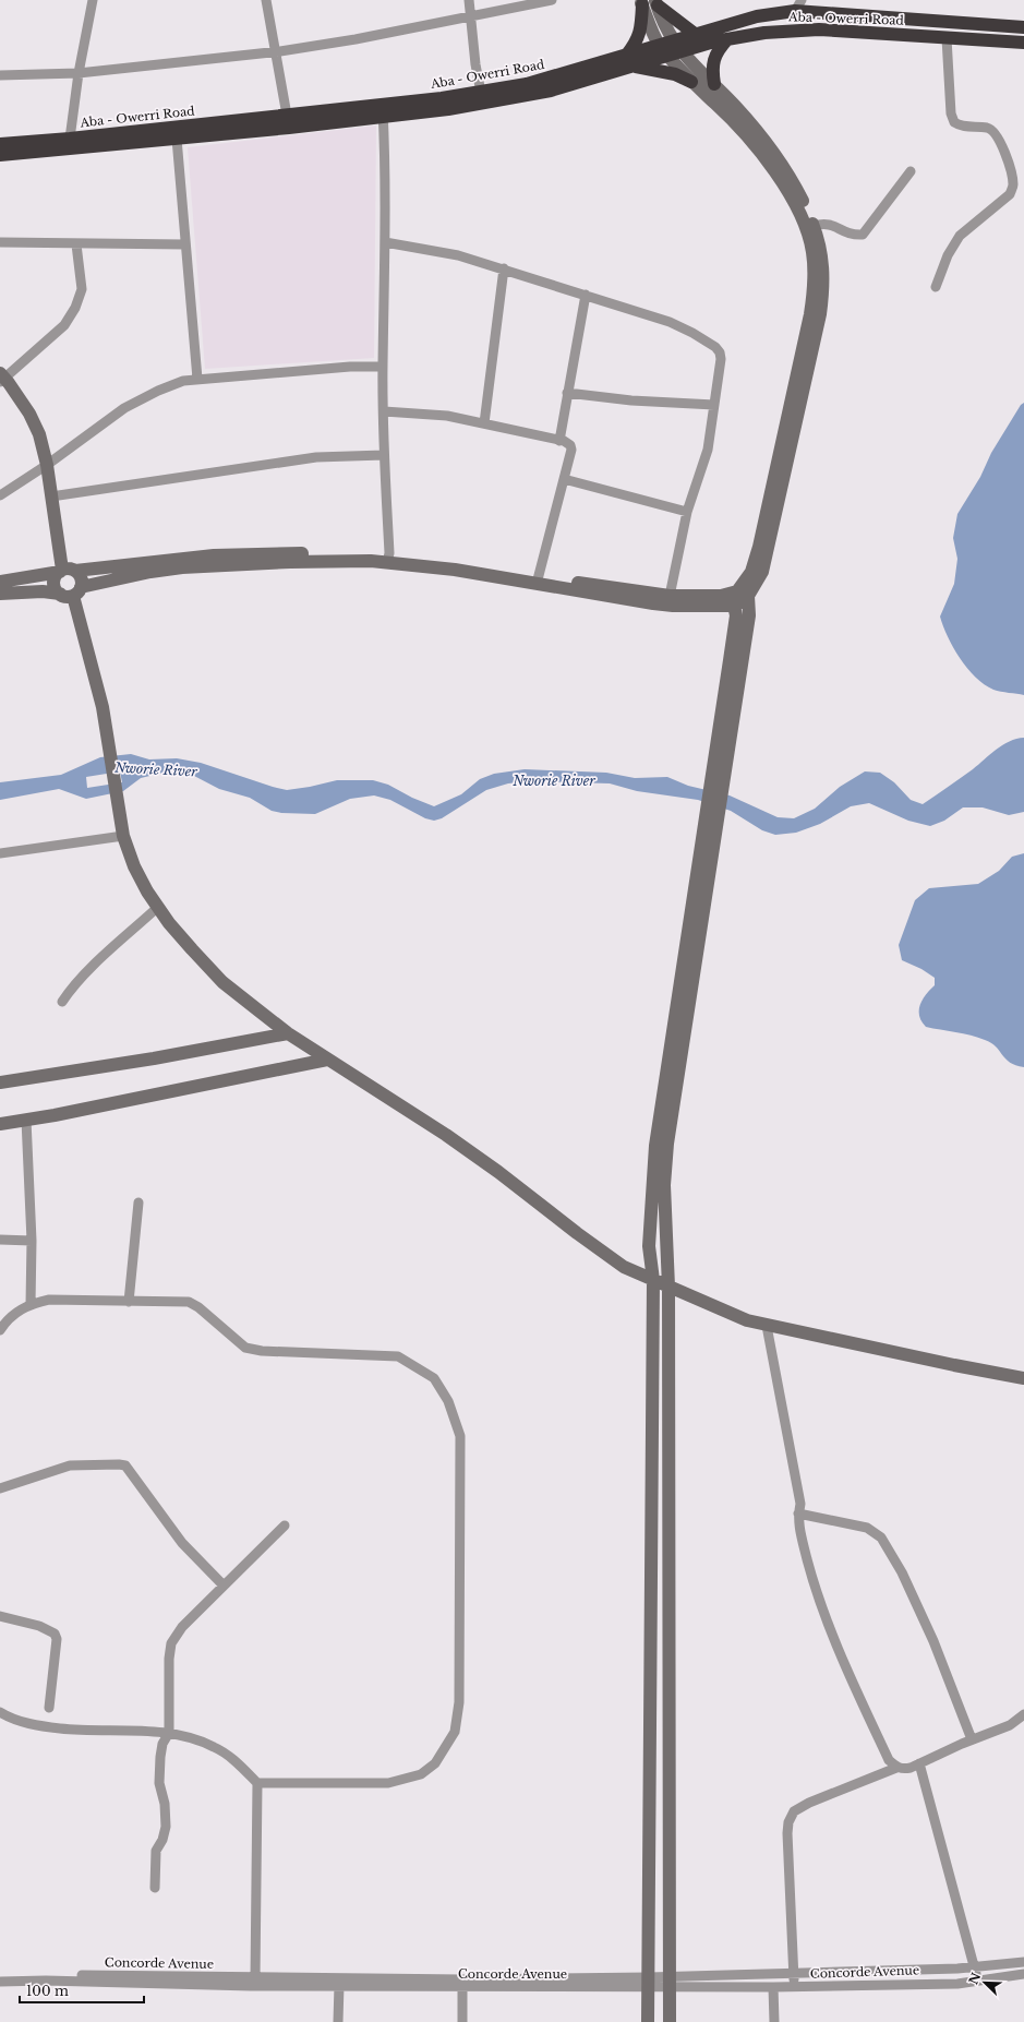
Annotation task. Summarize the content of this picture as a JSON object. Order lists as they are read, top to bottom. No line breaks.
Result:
{"streets":{"highway":["Aba - Owerri Road"],"street":["Concorde Avenue"]},"water":["Nworie River"],"scale_bar":"100 m","north":"top left"}
